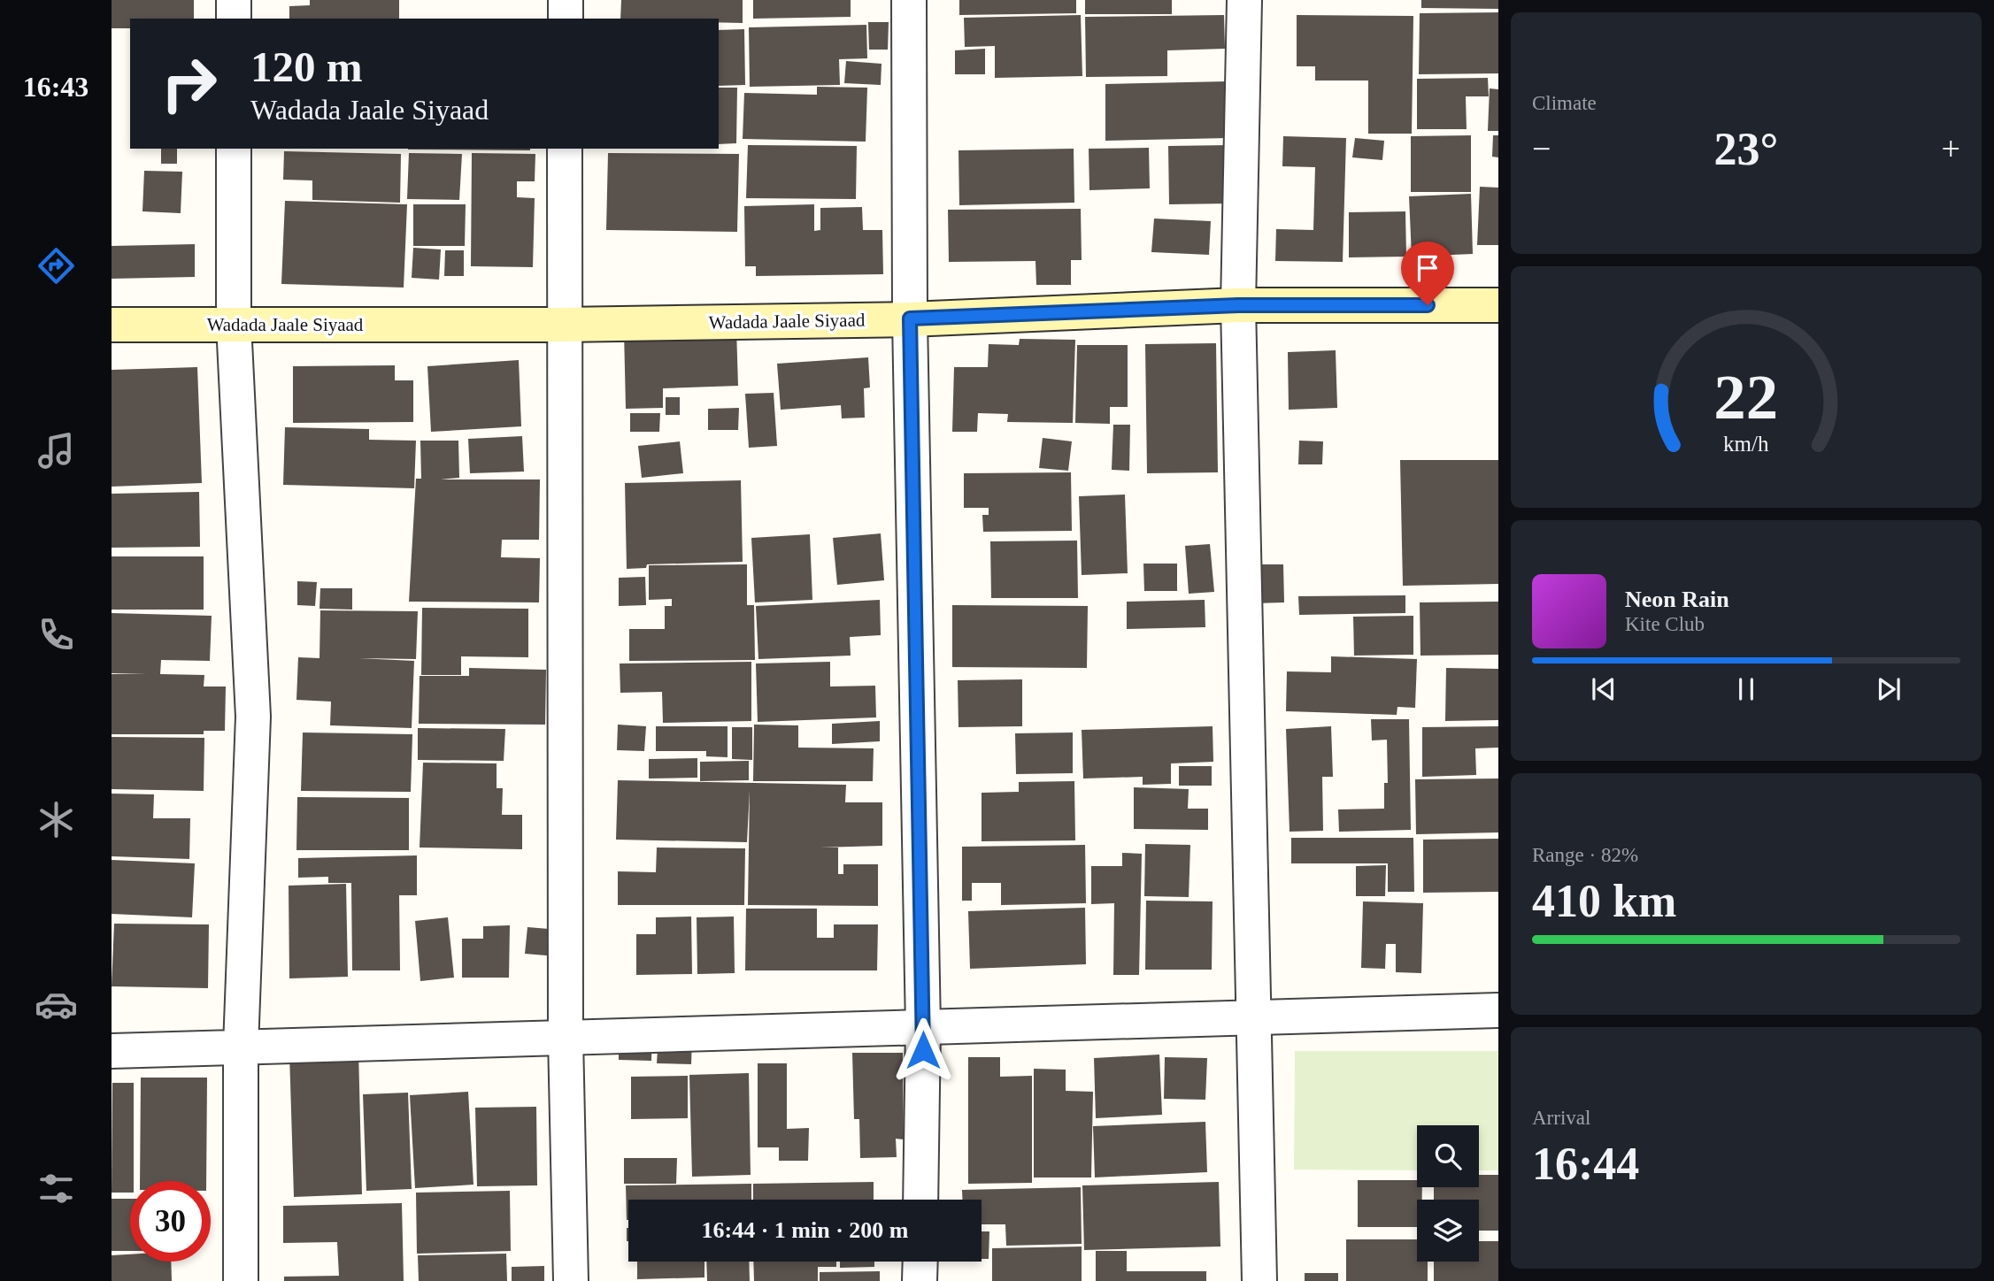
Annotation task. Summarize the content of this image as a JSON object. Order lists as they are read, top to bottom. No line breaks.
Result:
{"streets":{"main road":["Wadada Jaale Siyaad"]},"page":{"tabs":"16:43","tile":["Climate",["Range · 82%","410 km"],["Arrival","16:44"]],"turn":["120 m","Wadada Jaale Siyaad"],"heat":["−","23°","+"],"song":["Neon Rain","Kite Club"],"limit":"30","trip":"16:44 · 1 min · 200 m","gauge":["22","km/h"]}}
